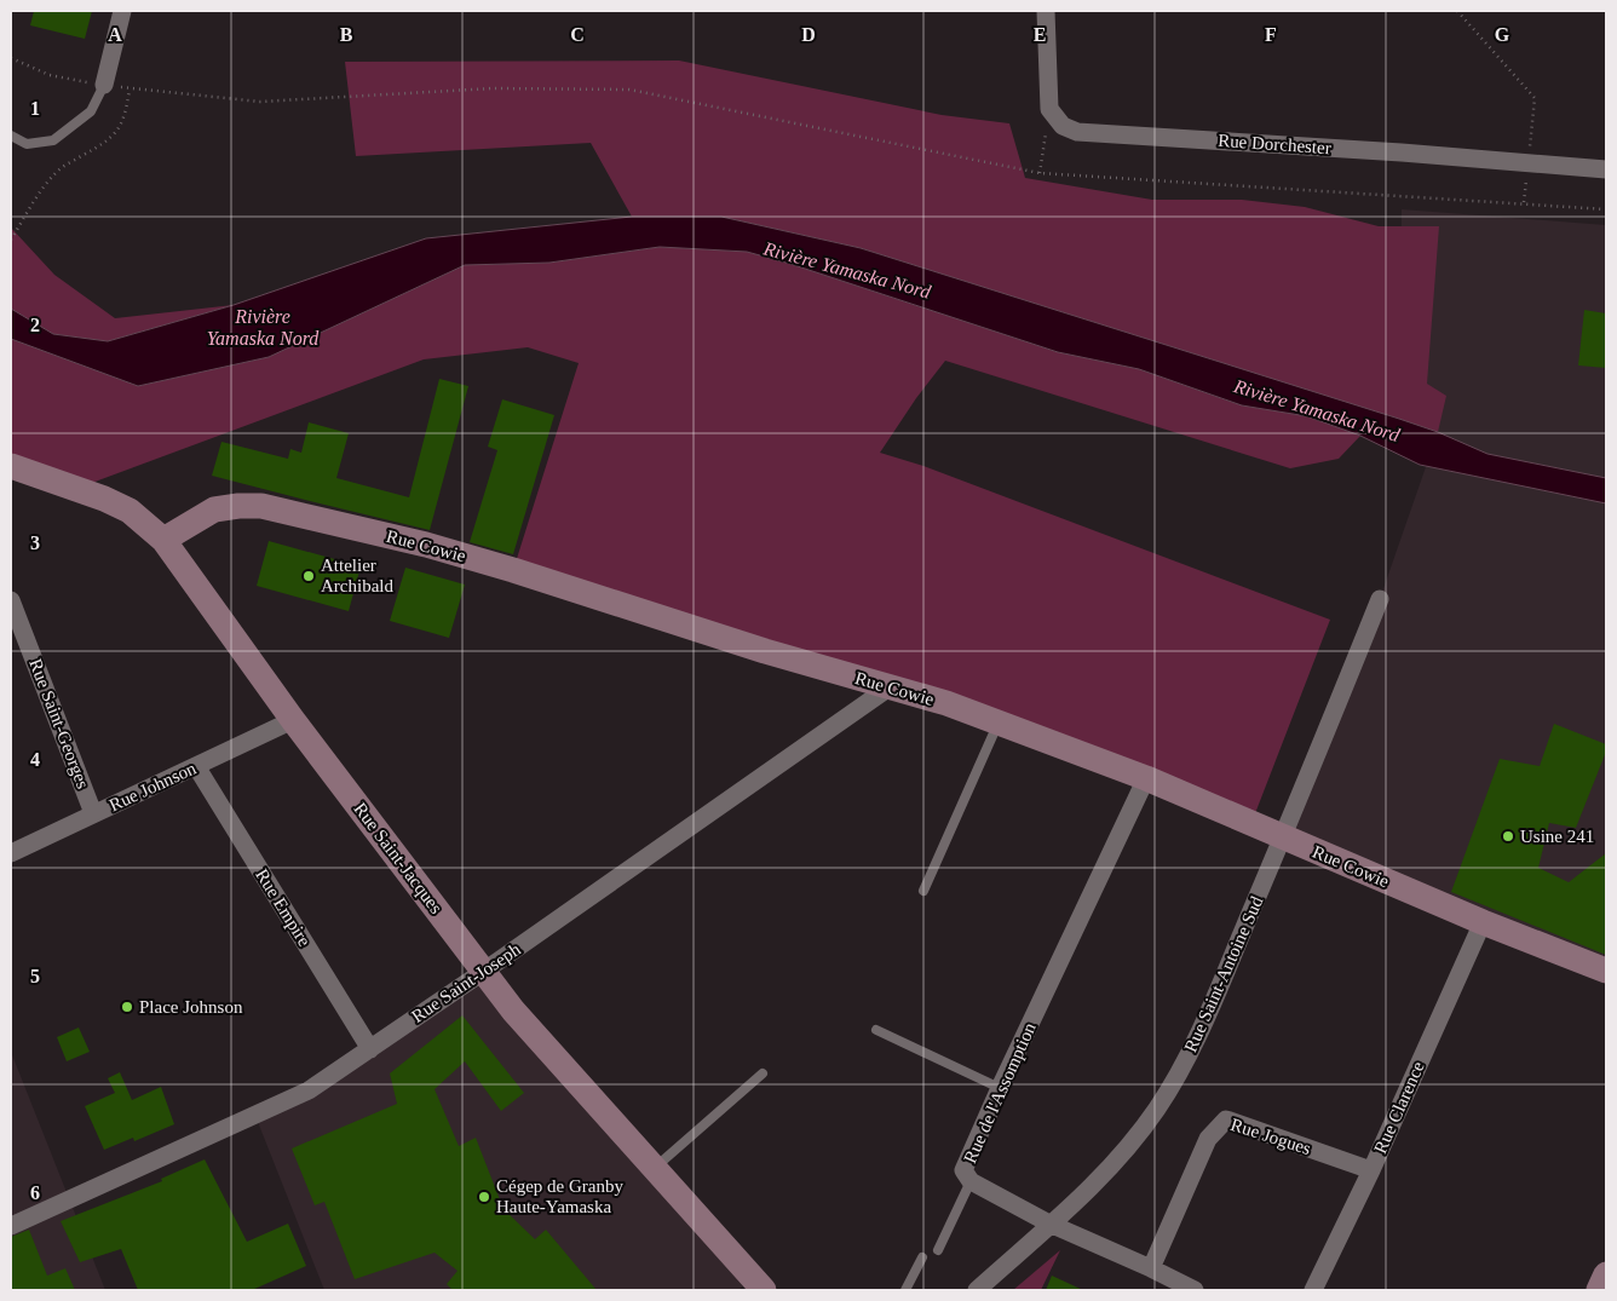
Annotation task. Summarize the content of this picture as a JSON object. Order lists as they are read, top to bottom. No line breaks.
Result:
{"streets":{"street":["Rue Dorchester","Rue Cowie","Rue Saint-Georges","Rue Johnson","Rue Saint-Jacques","Rue Empire","Rue Saint-Antoine Sud","Rue Saint-Joseph","Rue de l'Assomption","Rue Clarence","Rue Jogues"]},"crossings":[["Rue Cowie","Rue Saint-Jacques"],["Rue Cowie","Rue Saint-Antoine Sud"],["Rue Cowie","Rue Saint-Joseph"],["Rue Cowie","Rue de l'Assomption"],["Rue Cowie","Rue Clarence"],["Rue Saint-Georges","Rue Johnson"],["Rue Johnson","Rue Saint-Jacques"],["Rue Johnson","Rue Empire"],["Rue Saint-Jacques","Rue Saint-Joseph"],["Rue Empire","Rue Saint-Joseph"],["Rue Saint-Antoine Sud","Rue de l'Assomption"],["Rue de l'Assomption","Rue Jogues"],["Rue Clarence","Rue Jogues"]],"water":["Rivière Yamaska Nord"],"places":["Attelier Archibald","Usine 241","Place Johnson","Cégep de Granby Haute-Yamaska"],"grid":{"columns":["A","B","C","D","E","F","G"],"rows":["1","2","3","4","5","6"]}}
